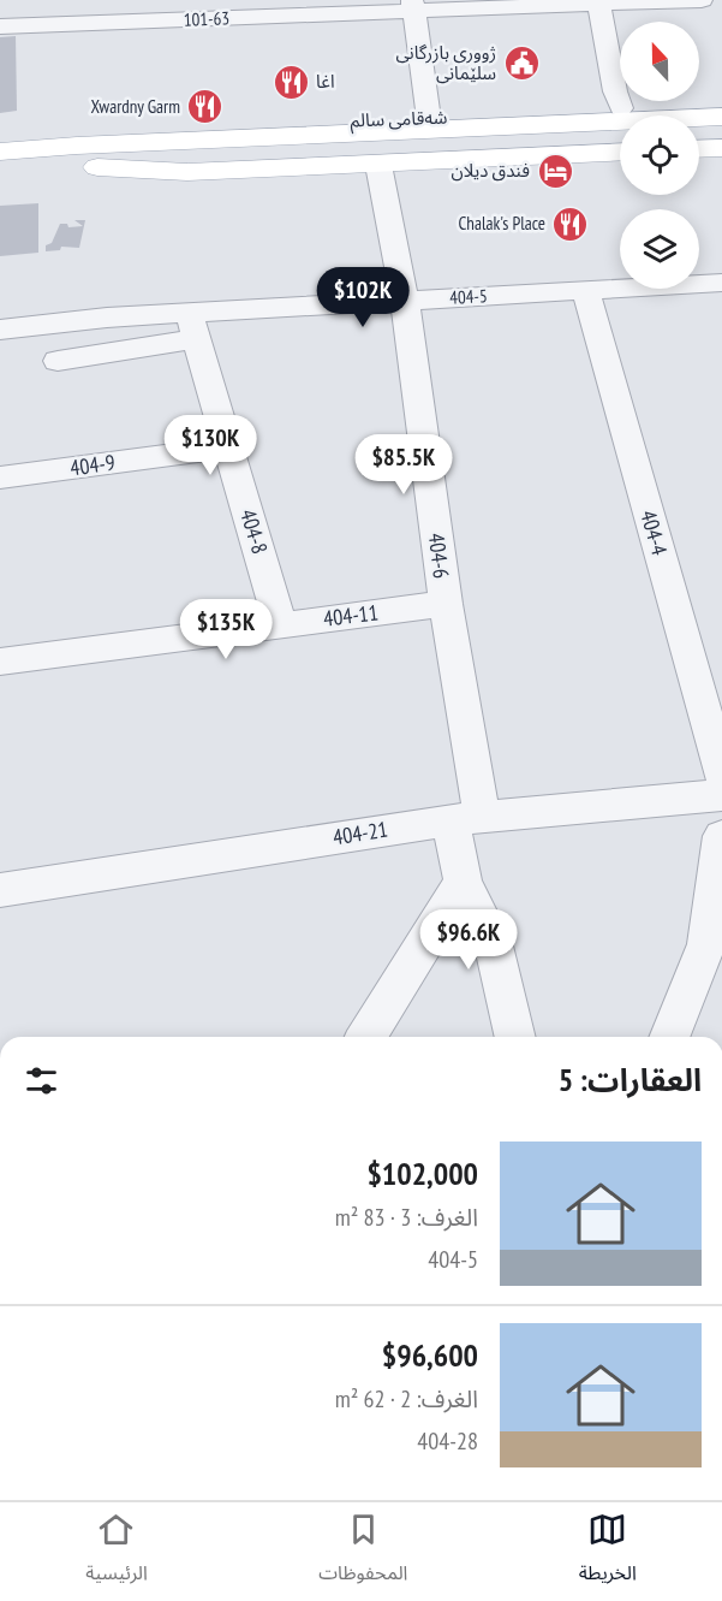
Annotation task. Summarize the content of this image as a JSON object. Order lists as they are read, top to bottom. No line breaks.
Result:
{"streets":{"main road":["شەقامی سالم"],"street":["101-63","404-5","404-9","404-8","404-4","404-6","404-11","404-21"]},"crossings":[["شەقامی سالم","404-6"],["404-5","404-8"],["404-5","404-4"],["404-5","404-6"],["404-9","404-8"],["404-8","404-11"],["404-6","404-11"],["404-6","404-21"]],"places":{"public building":["ژووری بازرگانی سلێمانی"],"restaurant":["اغا","Xwardny Garm","Chalak's Place"],"hotel":["فندق ديلان"]},"north":"top","page":{"price":["$102K","$130K","$85.5K","$135K","$96.6K"],"heading":"العقارات: 5","list":[{"name":"$102,000","note":"الغرف: 3 · 83 m² · 404-5"},{"name":"$96,600","note":"الغرف: 2 · 62 m² · 404-28"}],"tabs":["الخريطة","المحفوظات","الرئيسية"]}}
